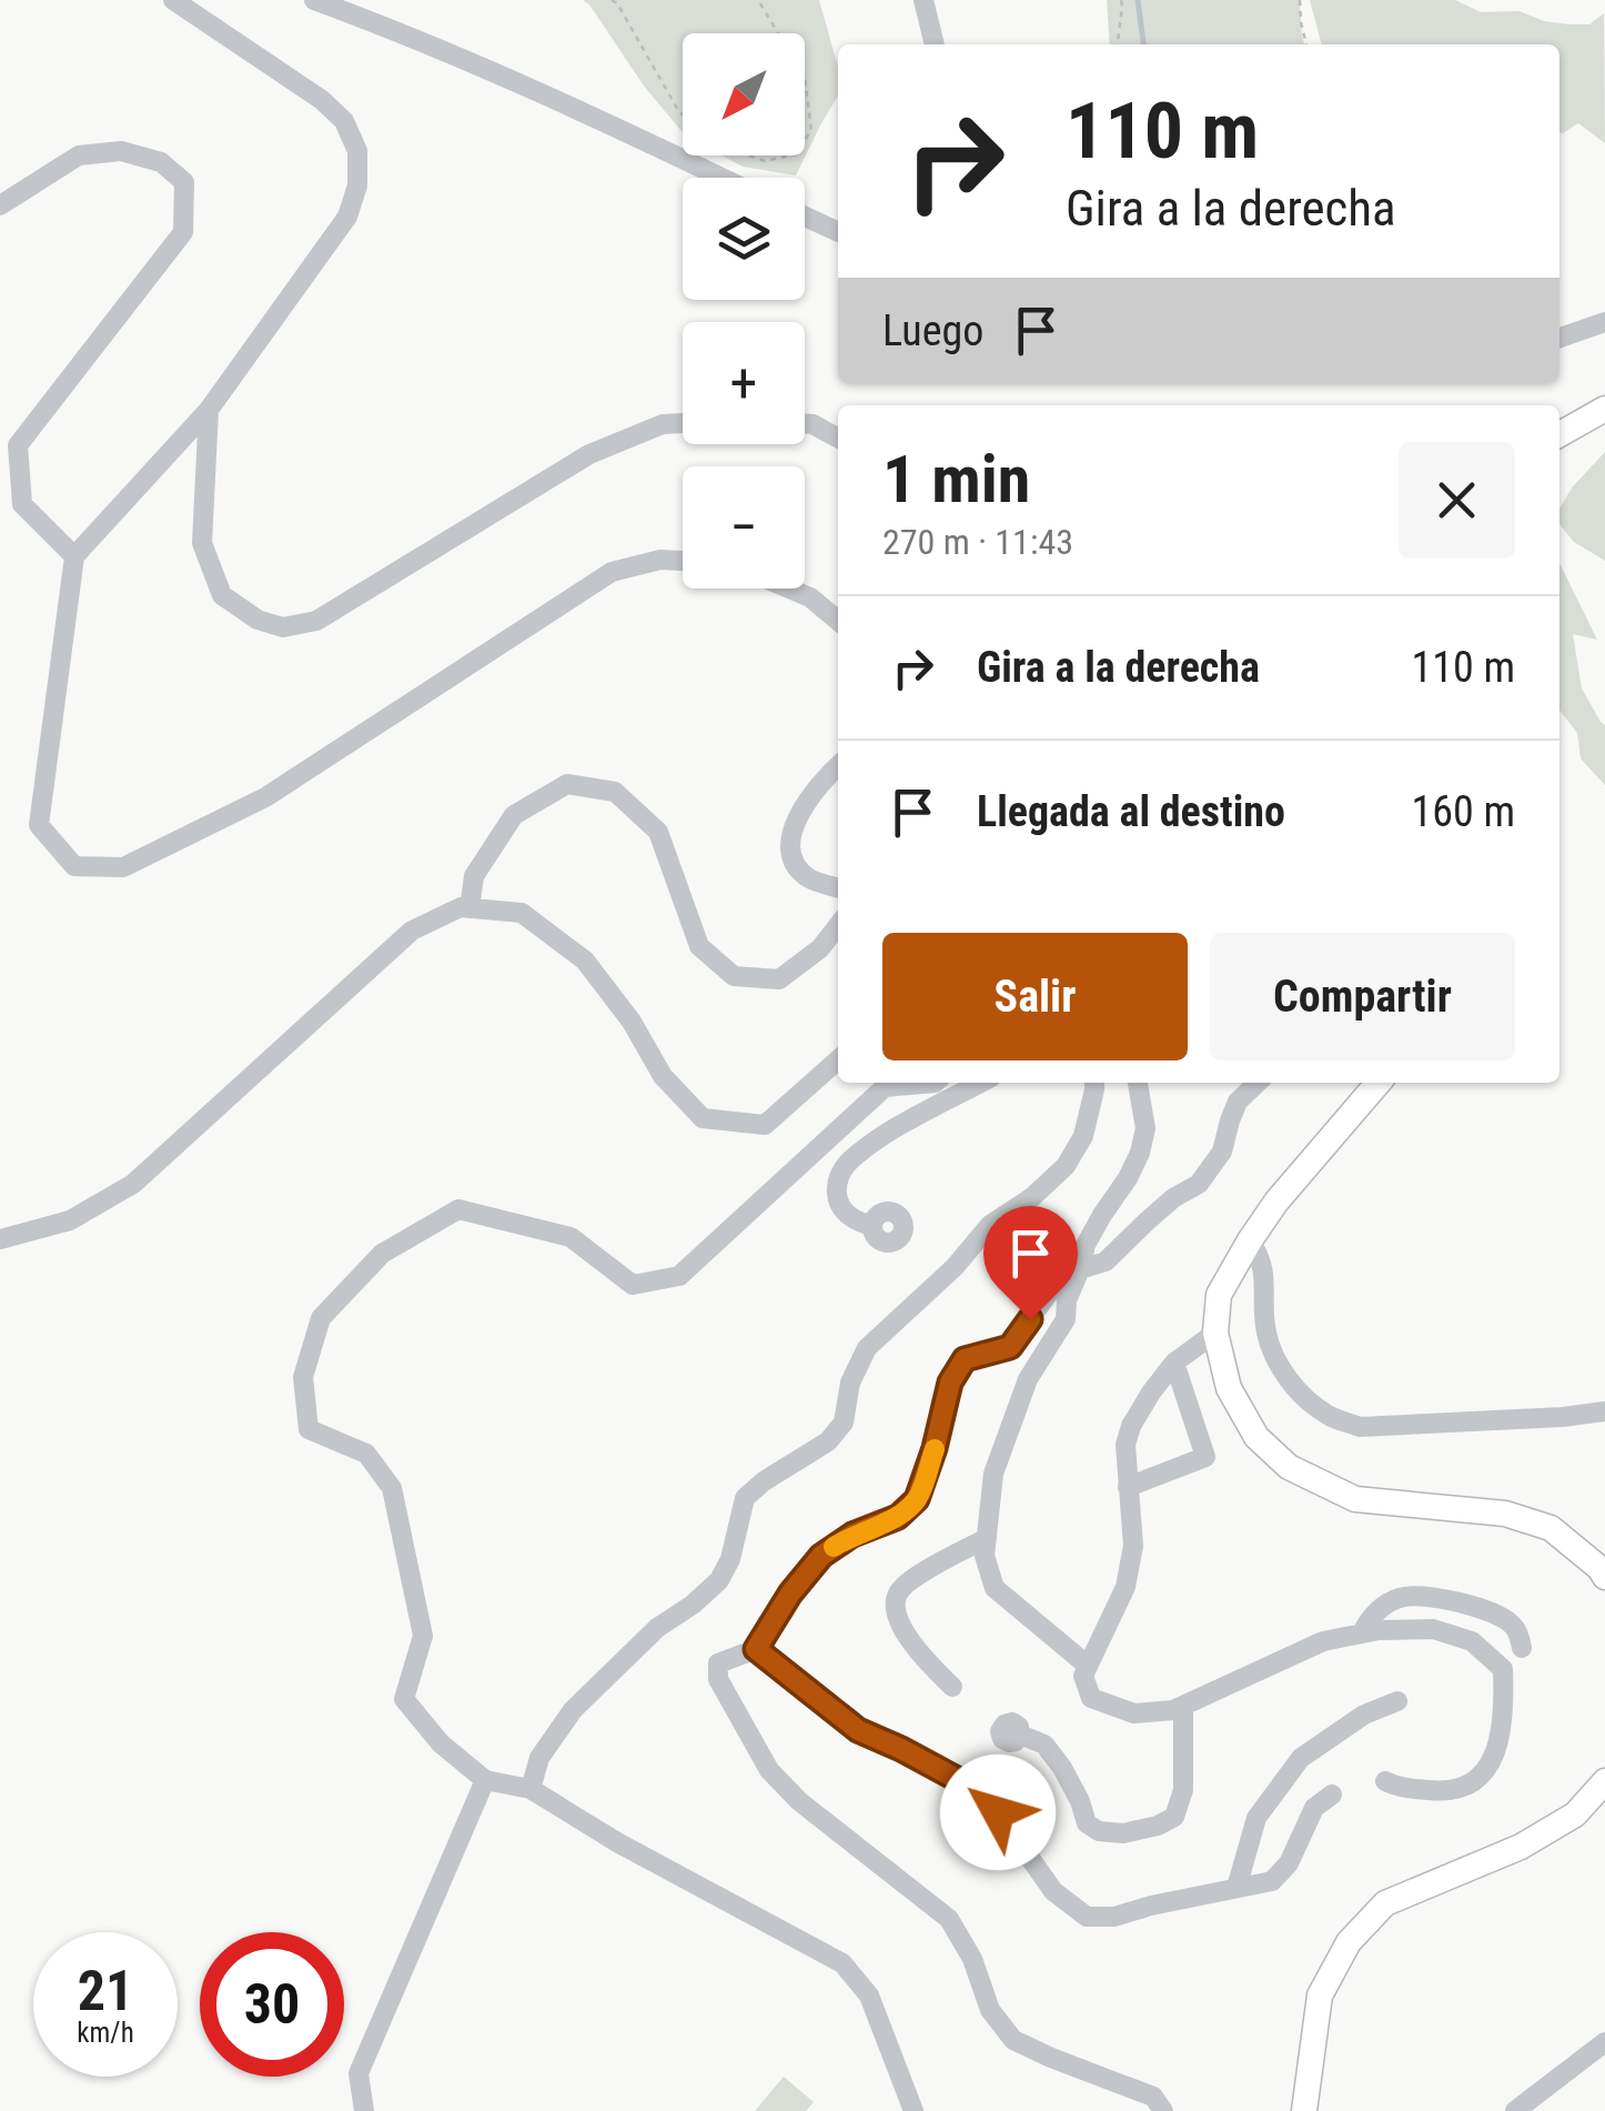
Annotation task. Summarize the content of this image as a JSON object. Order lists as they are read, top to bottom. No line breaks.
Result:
{"north":"bottom left","page":{"map_buttons":["+","−"],"turn":["110 m","Gira a la derecha"],"then":"Luego","heading":["1 min","270 m · 11:43"],"list":[{"name":"Gira a la derecha","value":"110 m"},{"name":"Llegada al destino","value":"160 m"}],"buttons":["Salir","Compartir"],"speed":"21 km/h","limit":"30"}}
